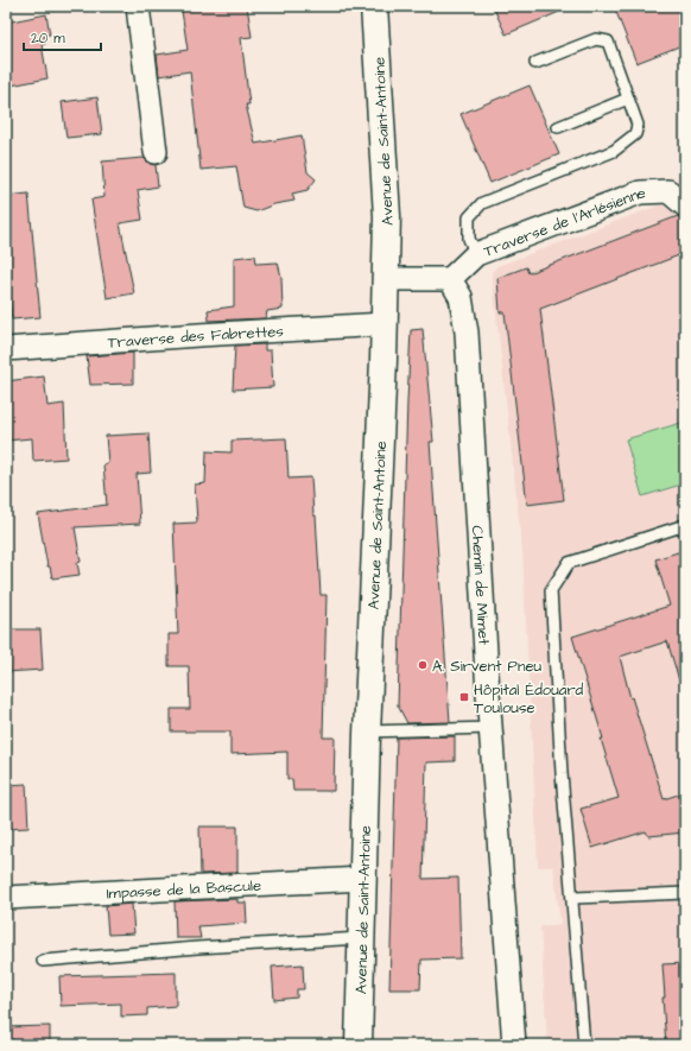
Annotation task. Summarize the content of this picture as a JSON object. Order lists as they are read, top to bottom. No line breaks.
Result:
{"streets":{"main road":["Avenue de Saint-Antoine"],"street":["Traverse de l'Arlésienne","Traverse des Fabrettes","Chemin de Mimet","Impasse de la Bascule"]},"crossings":[["Avenue de Saint-Antoine","Traverse des Fabrettes"],["Avenue de Saint-Antoine","Impasse de la Bascule"],["Traverse de l'Arlésienne","Chemin de Mimet"]],"places":{"other":["A. Sirvent Pneu"],"transit":["Hôpital Édouard Toulouse"]},"scale_bar":"20 m"}
